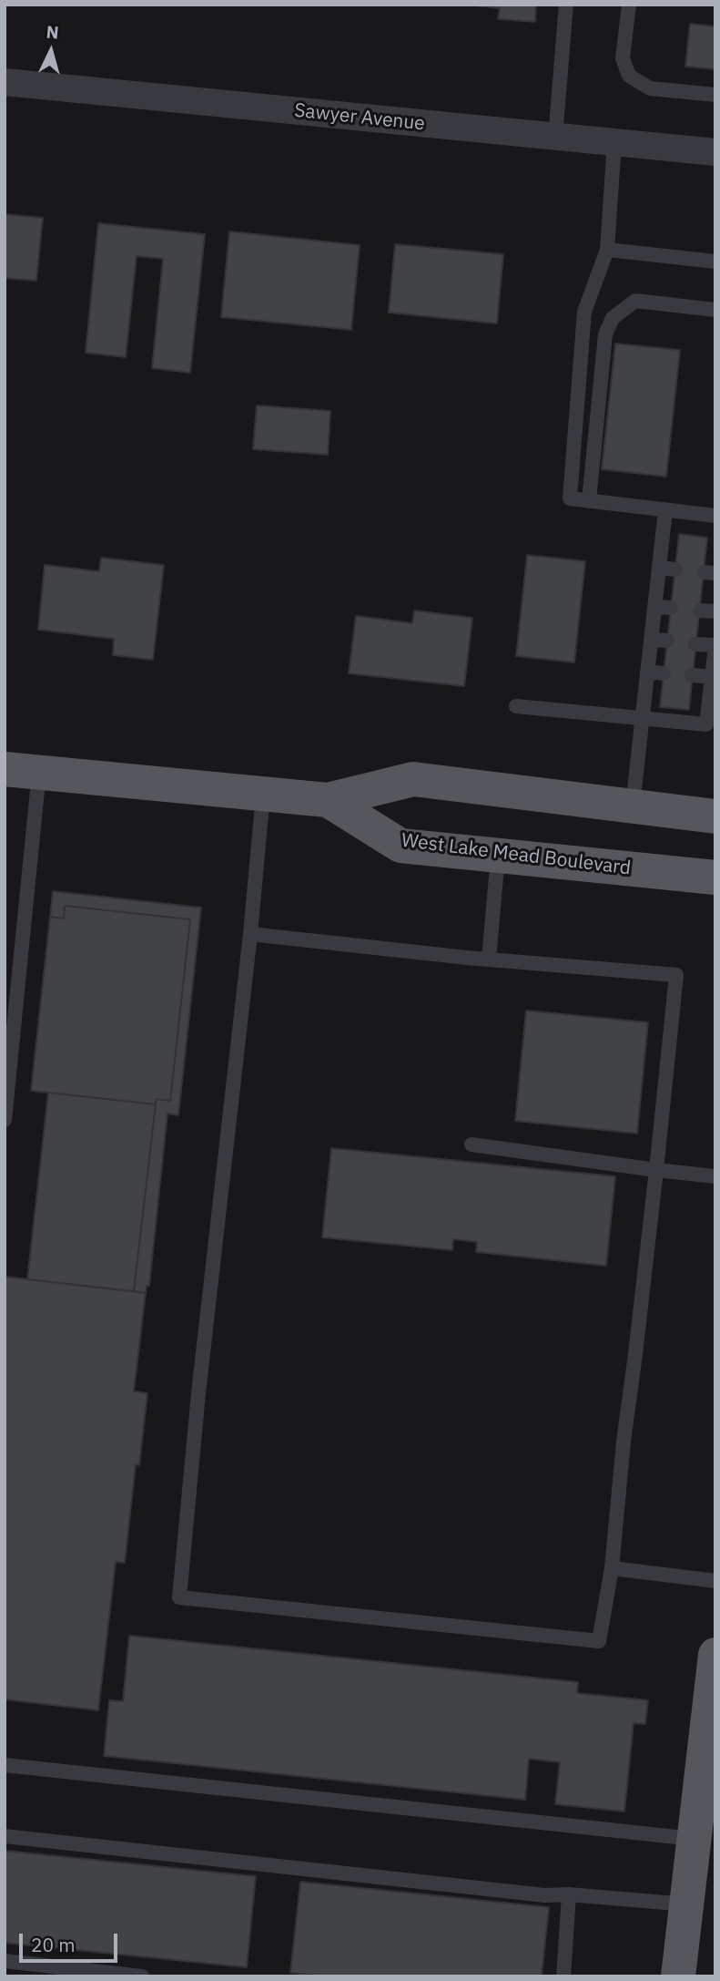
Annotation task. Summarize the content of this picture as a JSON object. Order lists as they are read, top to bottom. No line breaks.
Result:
{"streets":{"main road":["West Lake Mead Boulevard"],"street":["Sawyer Avenue"]},"scale_bar":"20 m","north":"top"}
